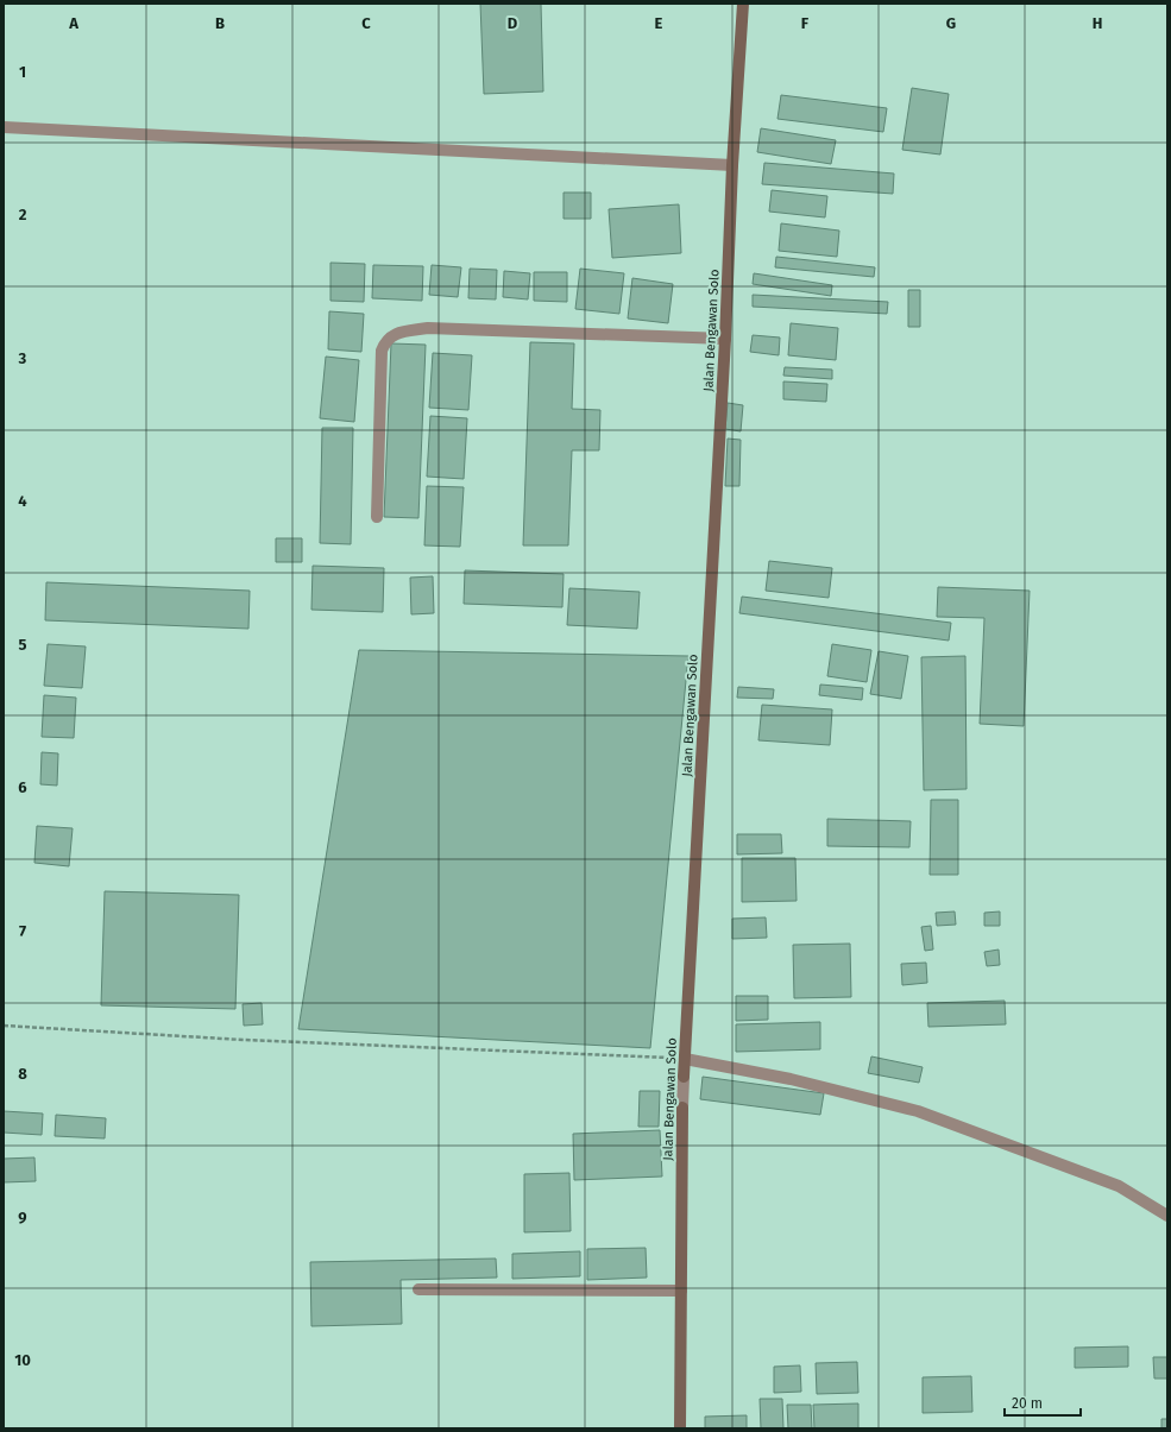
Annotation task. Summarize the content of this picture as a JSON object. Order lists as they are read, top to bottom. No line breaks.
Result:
{"streets":{"main road":["Jalan Bengawan Solo"]},"scale_bar":"20 m","grid":{"columns":["A","B","C","D","E","F","G","H"],"rows":["1","2","3","4","5","6","7","8","9","10"]}}
